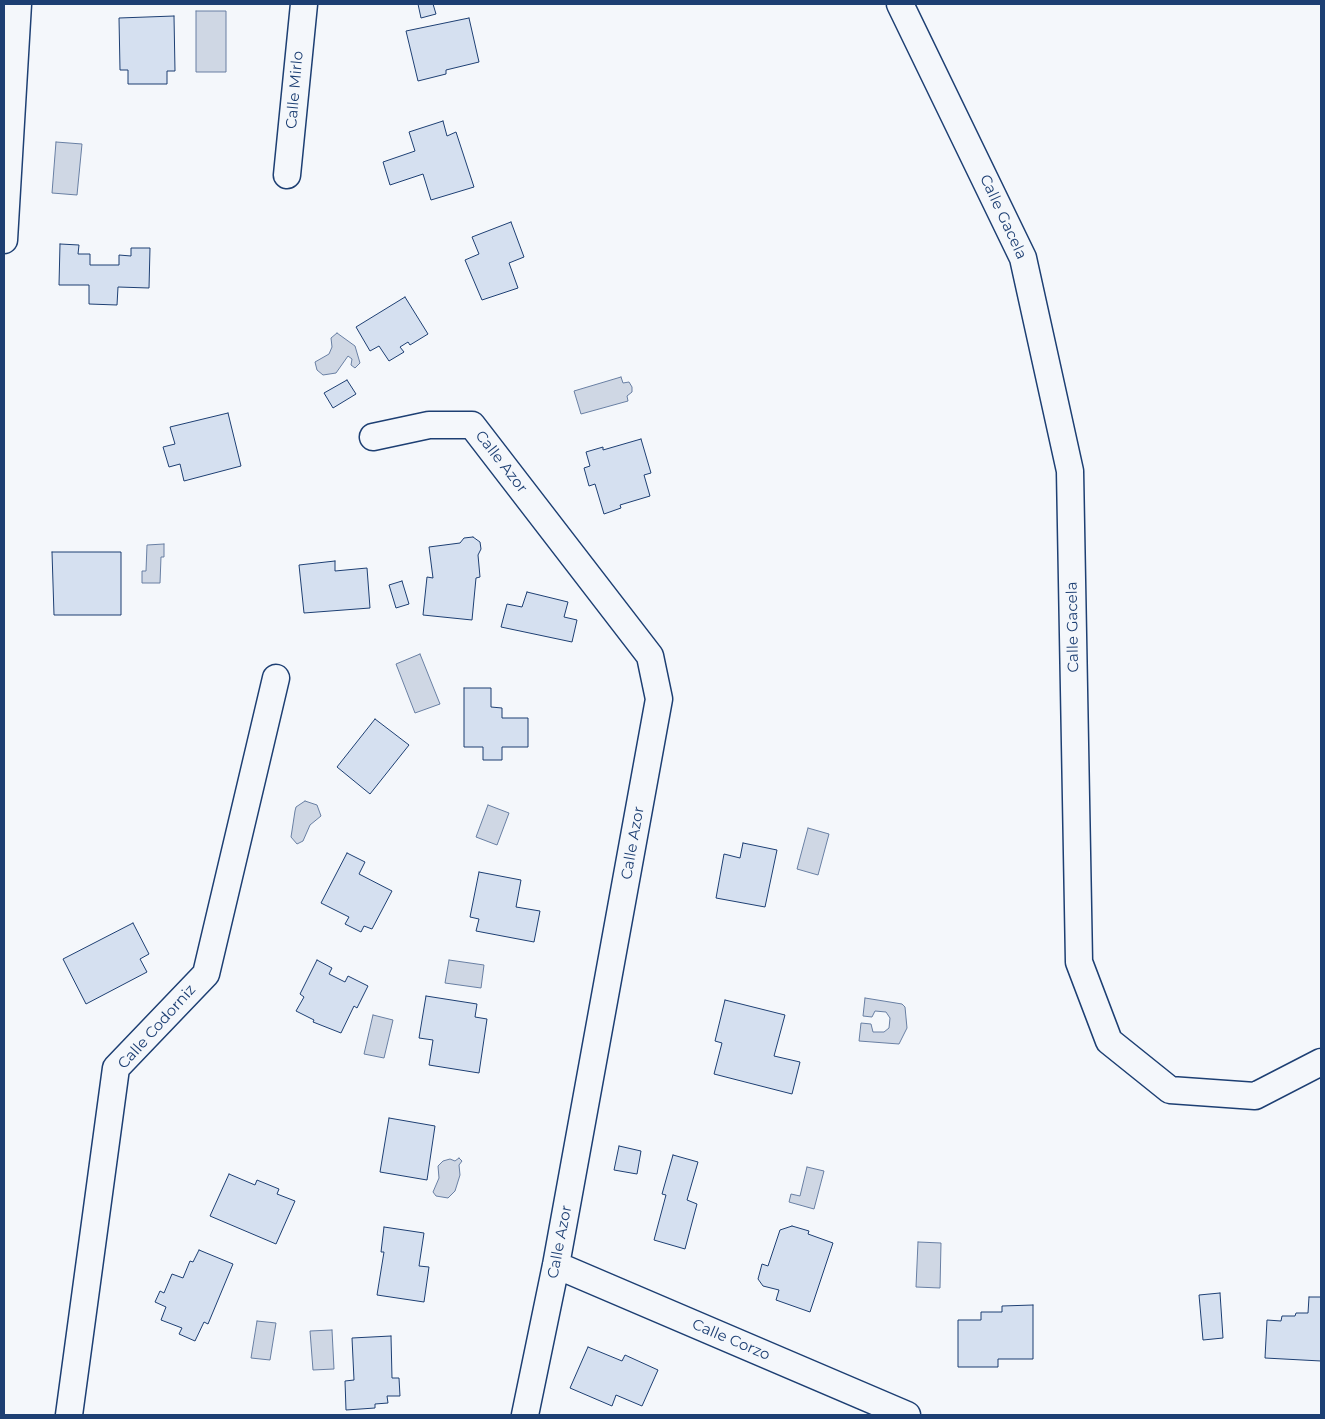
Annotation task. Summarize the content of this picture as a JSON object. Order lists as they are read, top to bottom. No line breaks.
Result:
{"streets":{"street":["Calle Mirlo","Calle Gacela","Calle Azor","Calle Codorniz","Calle Corzo"]},"crossings":[["Calle Azor","Calle Corzo"]]}
